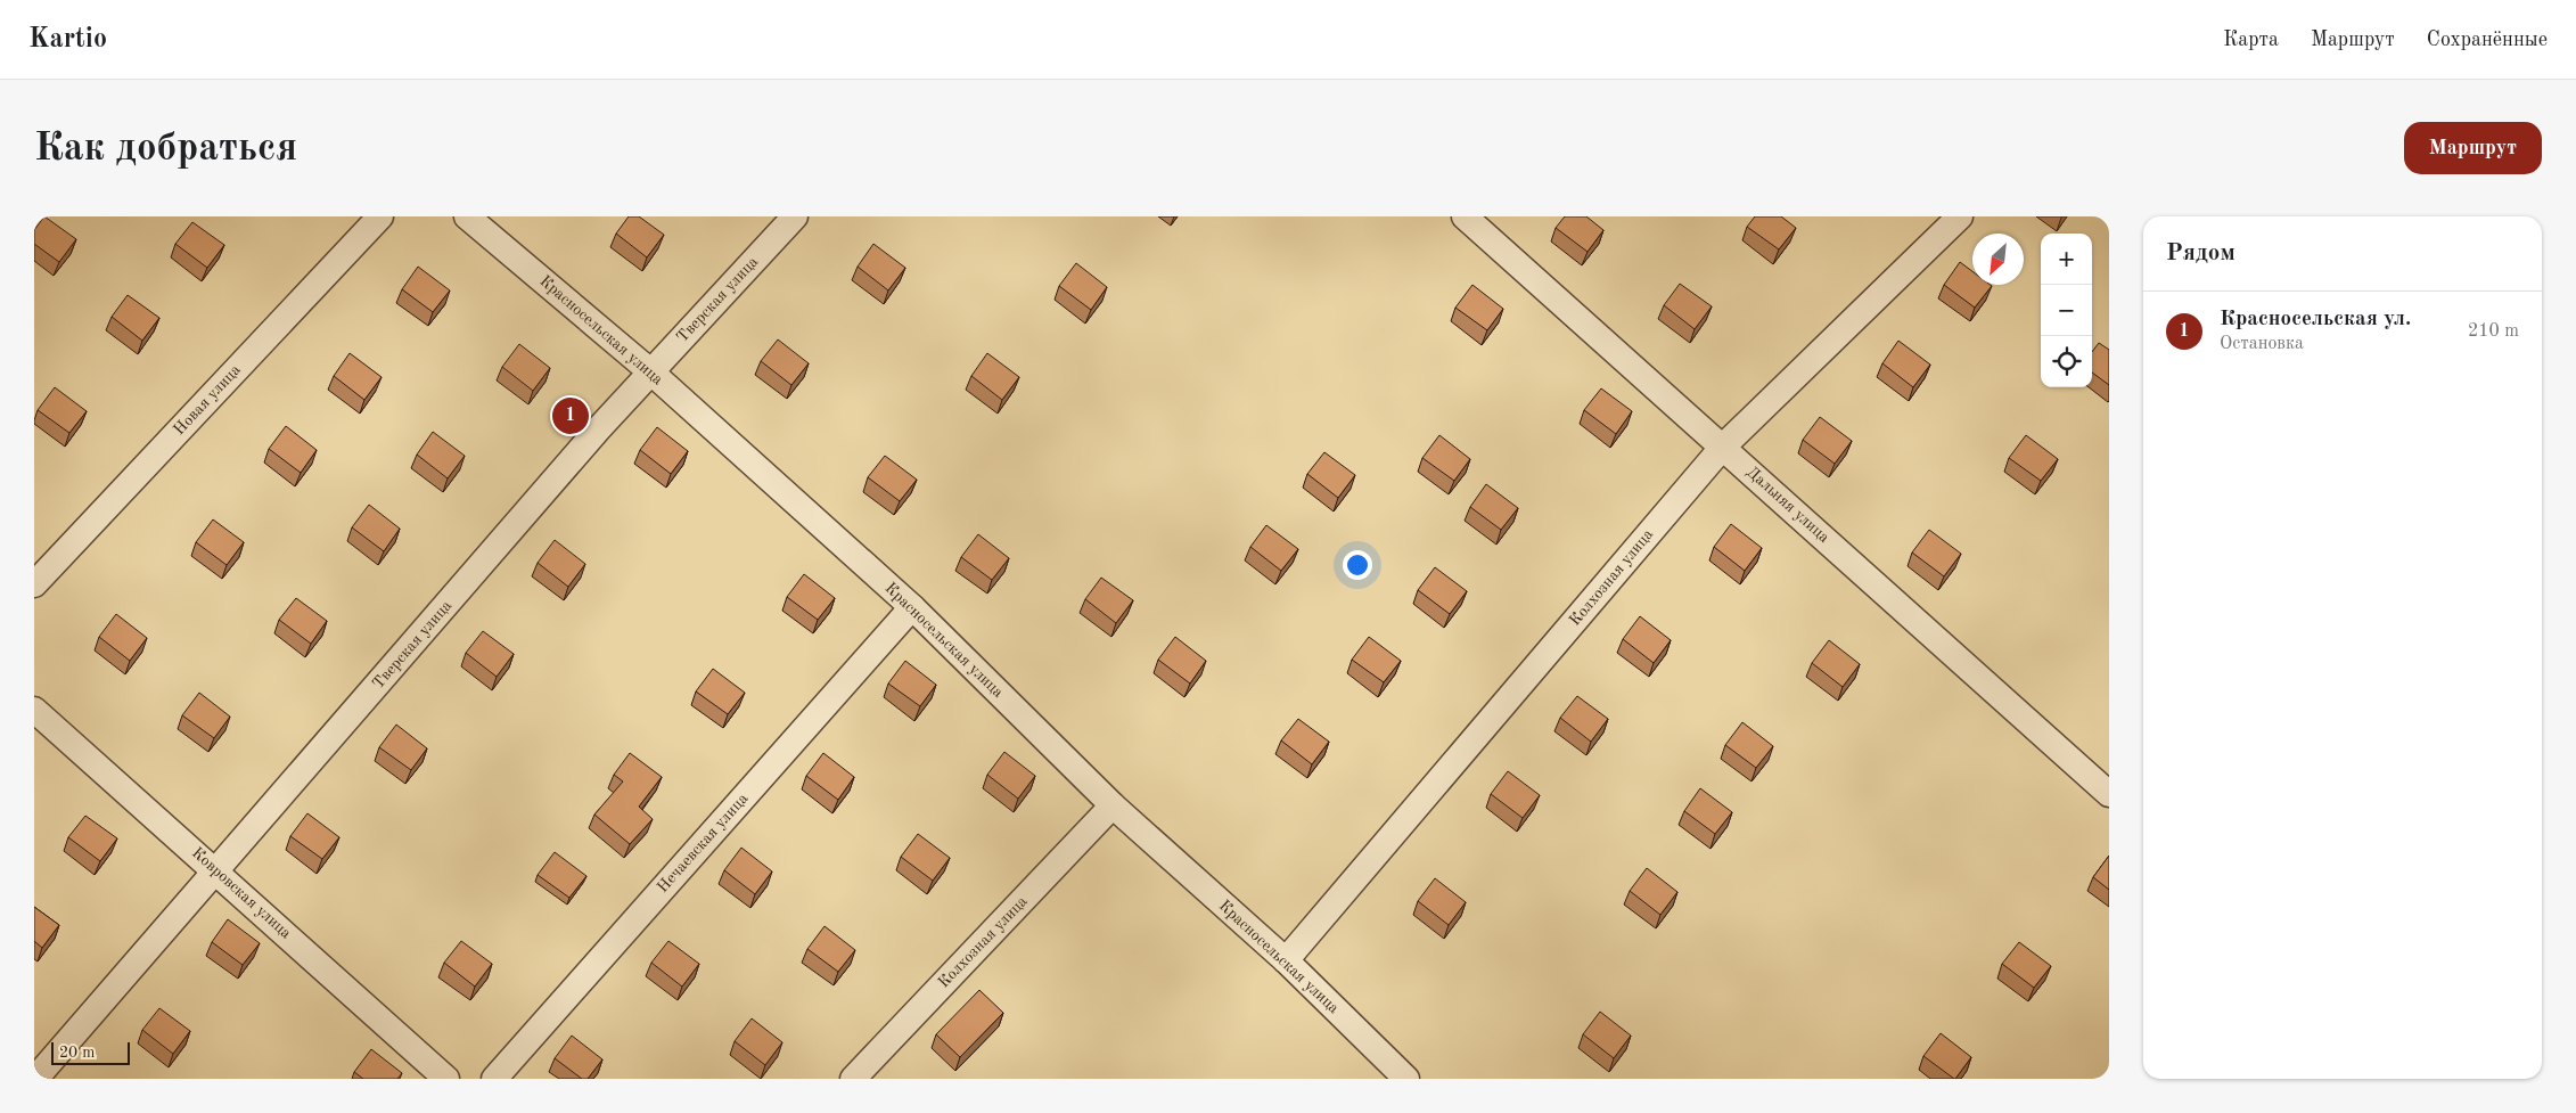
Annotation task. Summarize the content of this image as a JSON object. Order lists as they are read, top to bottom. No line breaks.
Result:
{"streets":{"street":["Тверская улица","Красносельская улица","Новая улица","Дальняя улица","Колхозная улица","Нечаевская улица","Ковровская улица"]},"crossings":[["Тверская улица","Красносельская улица"],["Тверская улица","Ковровская улица"],["Красносельская улица","Колхозная улица"],["Красносельская улица","Нечаевская улица"],["Дальняя улица","Колхозная улица"]],"scale_bar":"20 m","north":"bottom left","page":{"header":"Kartio","nav":["Карта","Маршрут","Сохранённые"],"buttons":"Маршрут","title":"Как добраться","heading":"Рядом","map_buttons":["+","−"],"list":[{"mark":"1","name":"Красносельская ул.","note":"Остановка","value":"210 m"}],"pins":"1","scale":"20 m"}}
